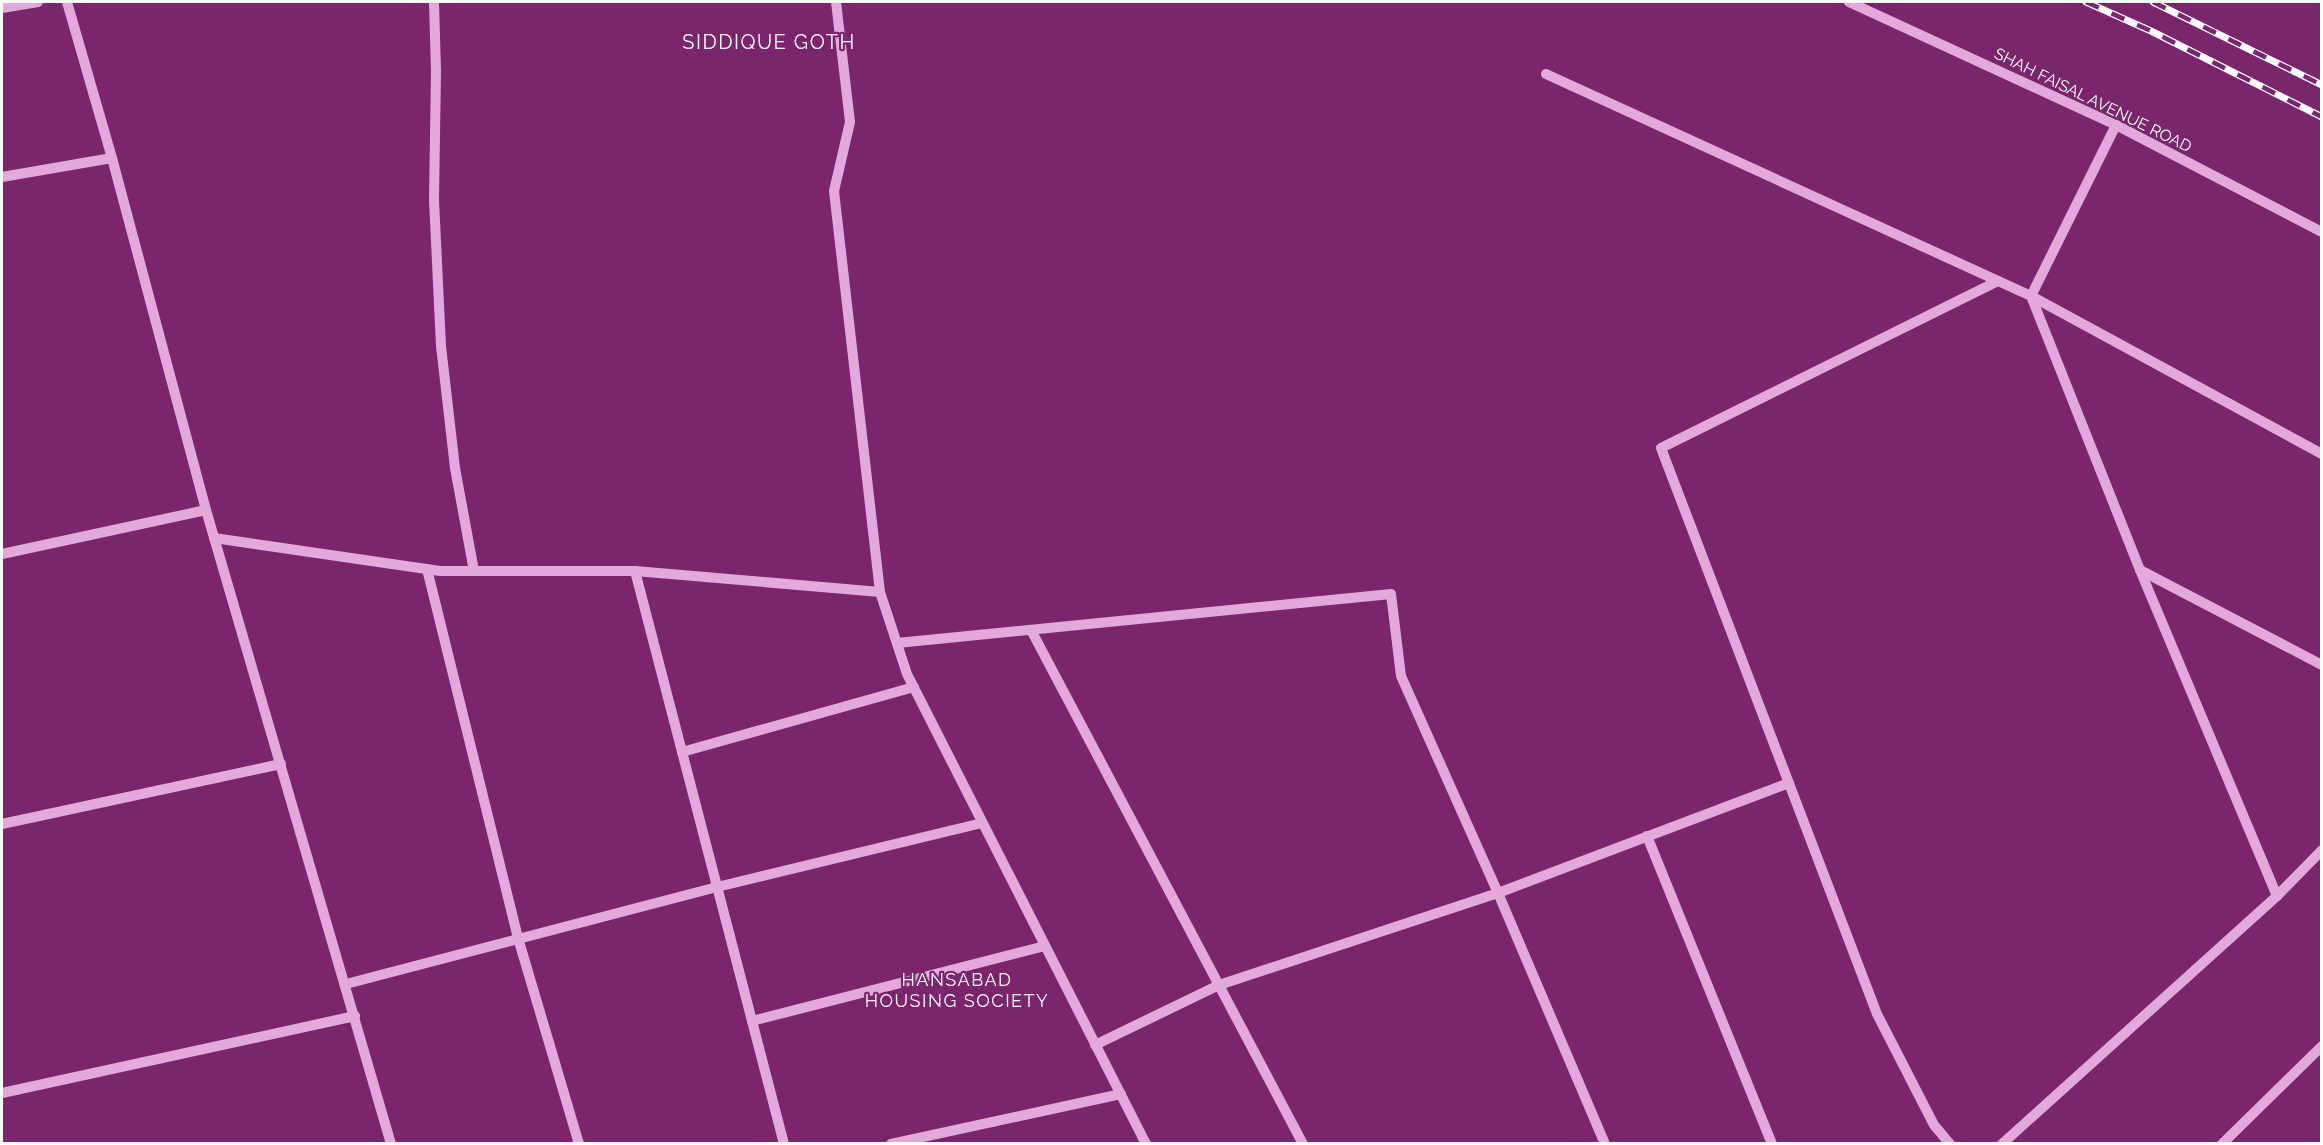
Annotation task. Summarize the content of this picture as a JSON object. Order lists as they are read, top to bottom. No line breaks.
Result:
{"streets":{"street":["SHAH FAISAL AVENUE ROAD"]},"districts":["SIDDIQUE GOTH","HANSABAD HOUSING SOCIETY"]}
